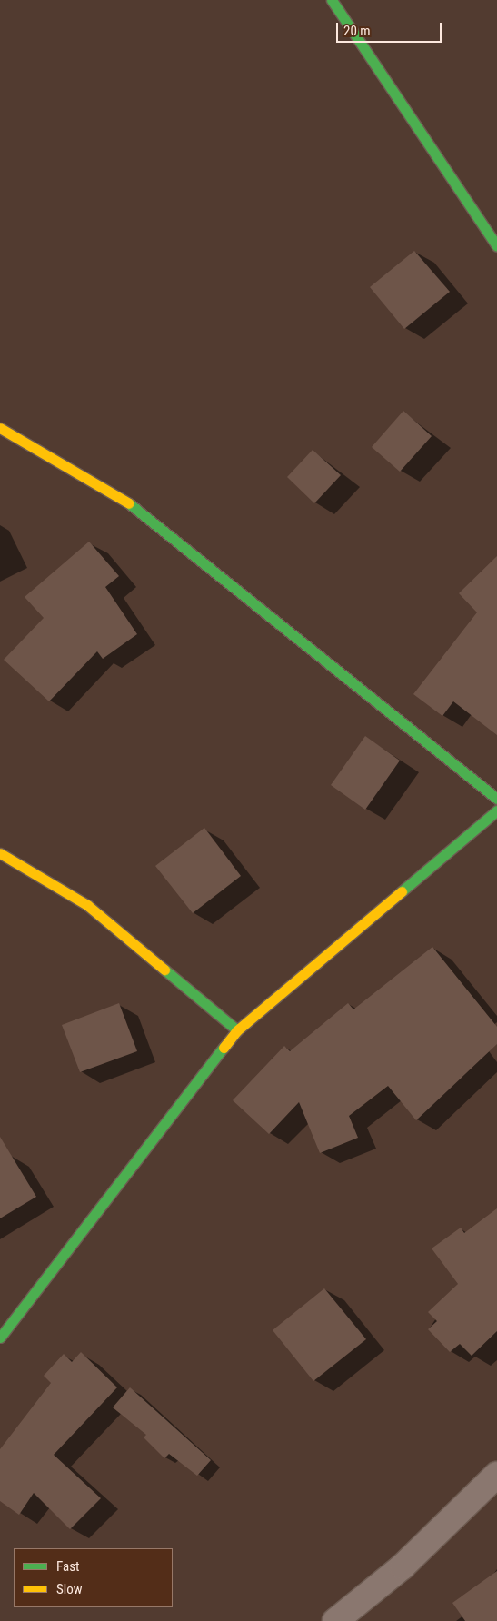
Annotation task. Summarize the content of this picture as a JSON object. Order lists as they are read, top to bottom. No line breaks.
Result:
{"legend":["Fast","Slow"],"scale_bar":"20 m"}
